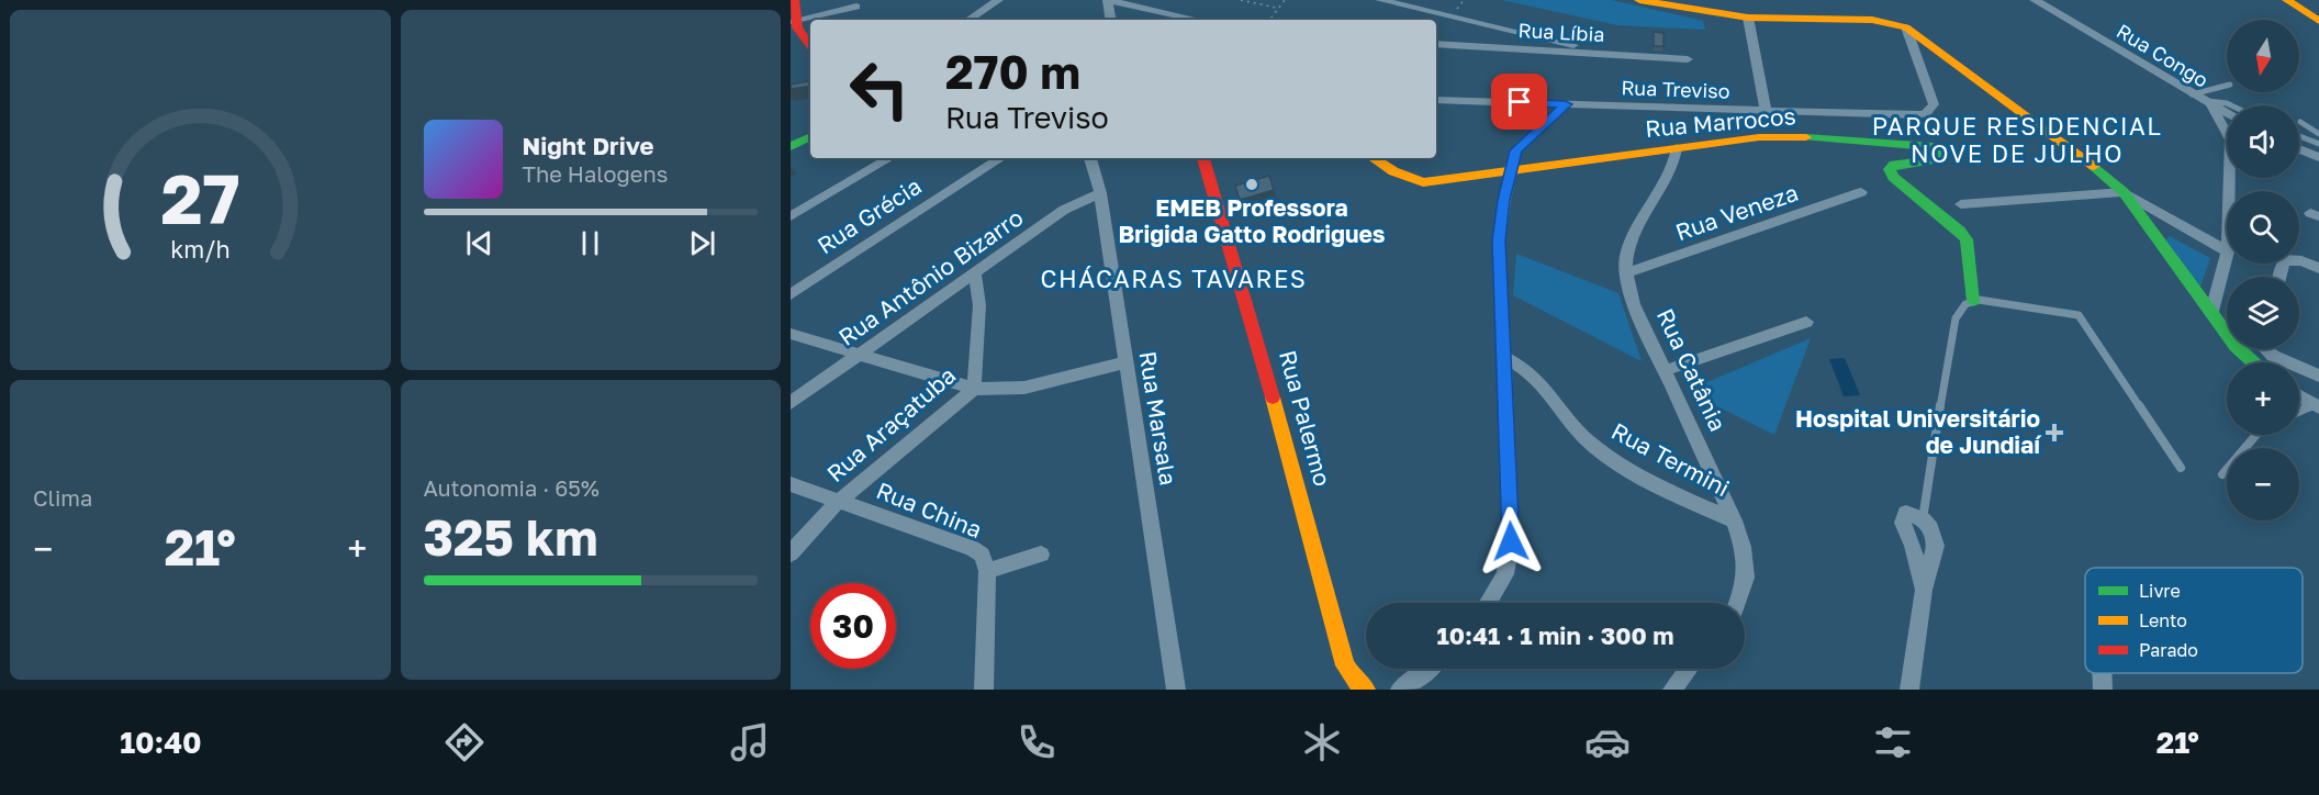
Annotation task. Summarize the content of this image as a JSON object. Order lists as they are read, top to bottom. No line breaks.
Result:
{"streets":{"main road":["Rua Marrocos","Rua Palermo"],"street":["Rua Líbia","Rua Congo","Rua Treviso","Rua Veneza","Rua Grécia","Rua Antônio Bizarro","Rua Catânia","Rua Marsala","Rua Araçatuba","Rua Termini","Rua China"]},"crossings":[["Rua Marrocos","Rua Catânia"],["Rua Veneza","Rua Catânia"],["Rua Antônio Bizarro","Rua Marsala"],["Rua Antônio Bizarro","Rua Araçatuba"],["Rua Catânia","Rua Termini"],["Rua Araçatuba","Rua China"]],"districts":["PARQUE RESIDENCIAL NOVE DE JULHO","CHÁCARAS TAVARES"],"places":{"other":["EMEB Professora Brigida Gatto Rodrigues"],"health":["Hospital Universitário de Jundiaí"]},"legend":["Livre","Lento","Parado"],"north":"bottom","page":{"map_buttons":["+","−"],"turn":["270 m","Rua Treviso"],"song":["Night Drive","The Halogens"],"tile":["Clima",["Autonomia · 65%","325 km"]],"heat":["−","21°","+"],"limit":"30","trip":"10:41 · 1 min · 300 m","tabs":["10:40","21°"],"gauge":["27","km/h"]}}
